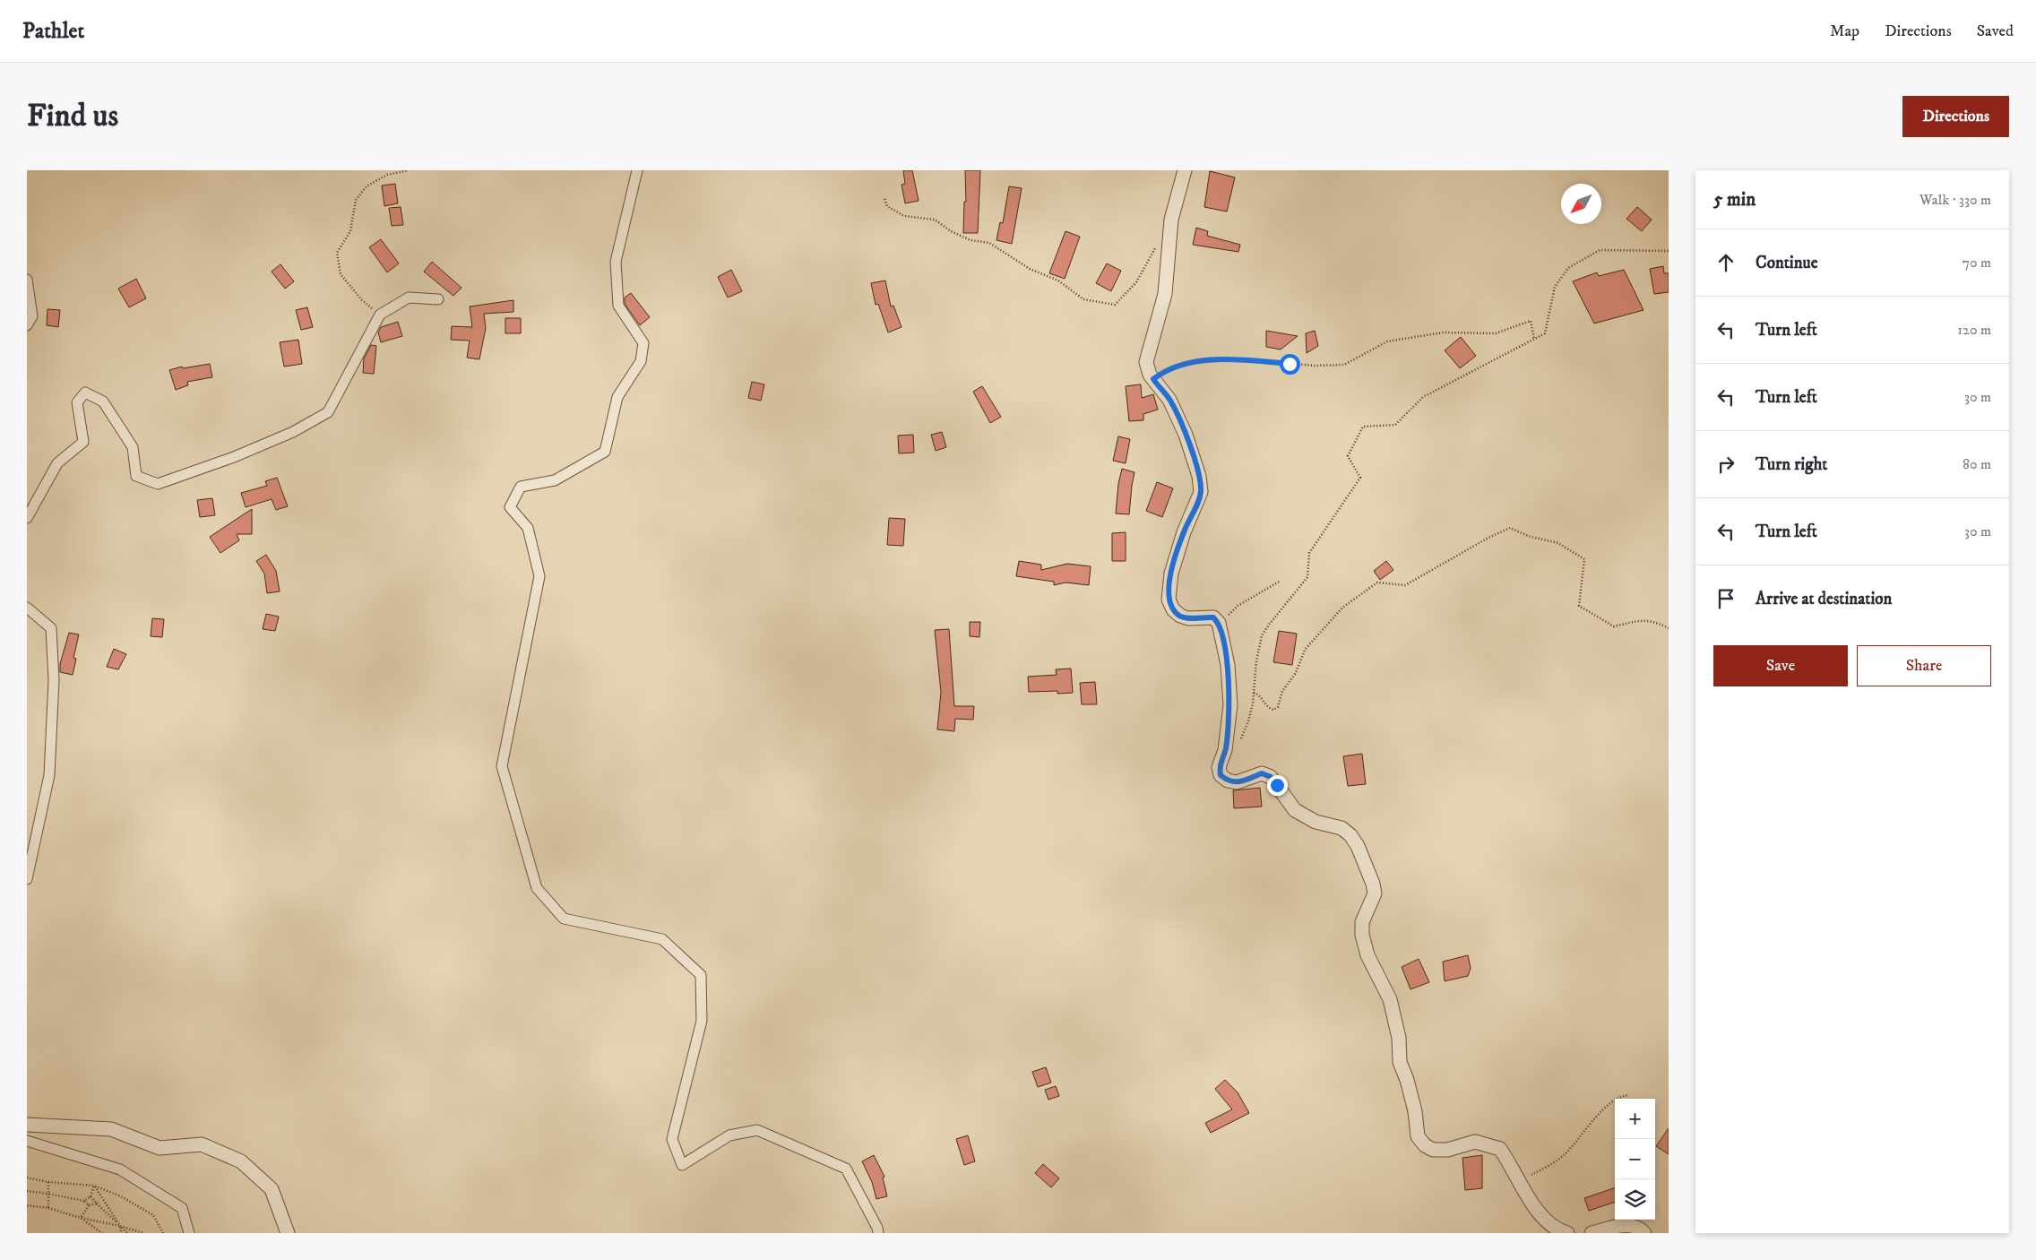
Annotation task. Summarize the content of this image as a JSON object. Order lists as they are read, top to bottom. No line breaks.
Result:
{"north":"bottom left","page":{"header":"Pathlet","nav":["Map","Directions","Saved"],"buttons":["Directions",["Save","Share"]],"title":"Find us","heading":["5 min","Walk · 330 m"],"list":[["Continue","70 m"],["Turn left","120 m"],["Turn left","30 m"],["Turn right","80 m"],["Turn left","30 m"],"Arrive at destination"],"map_buttons":["+","−"]}}
